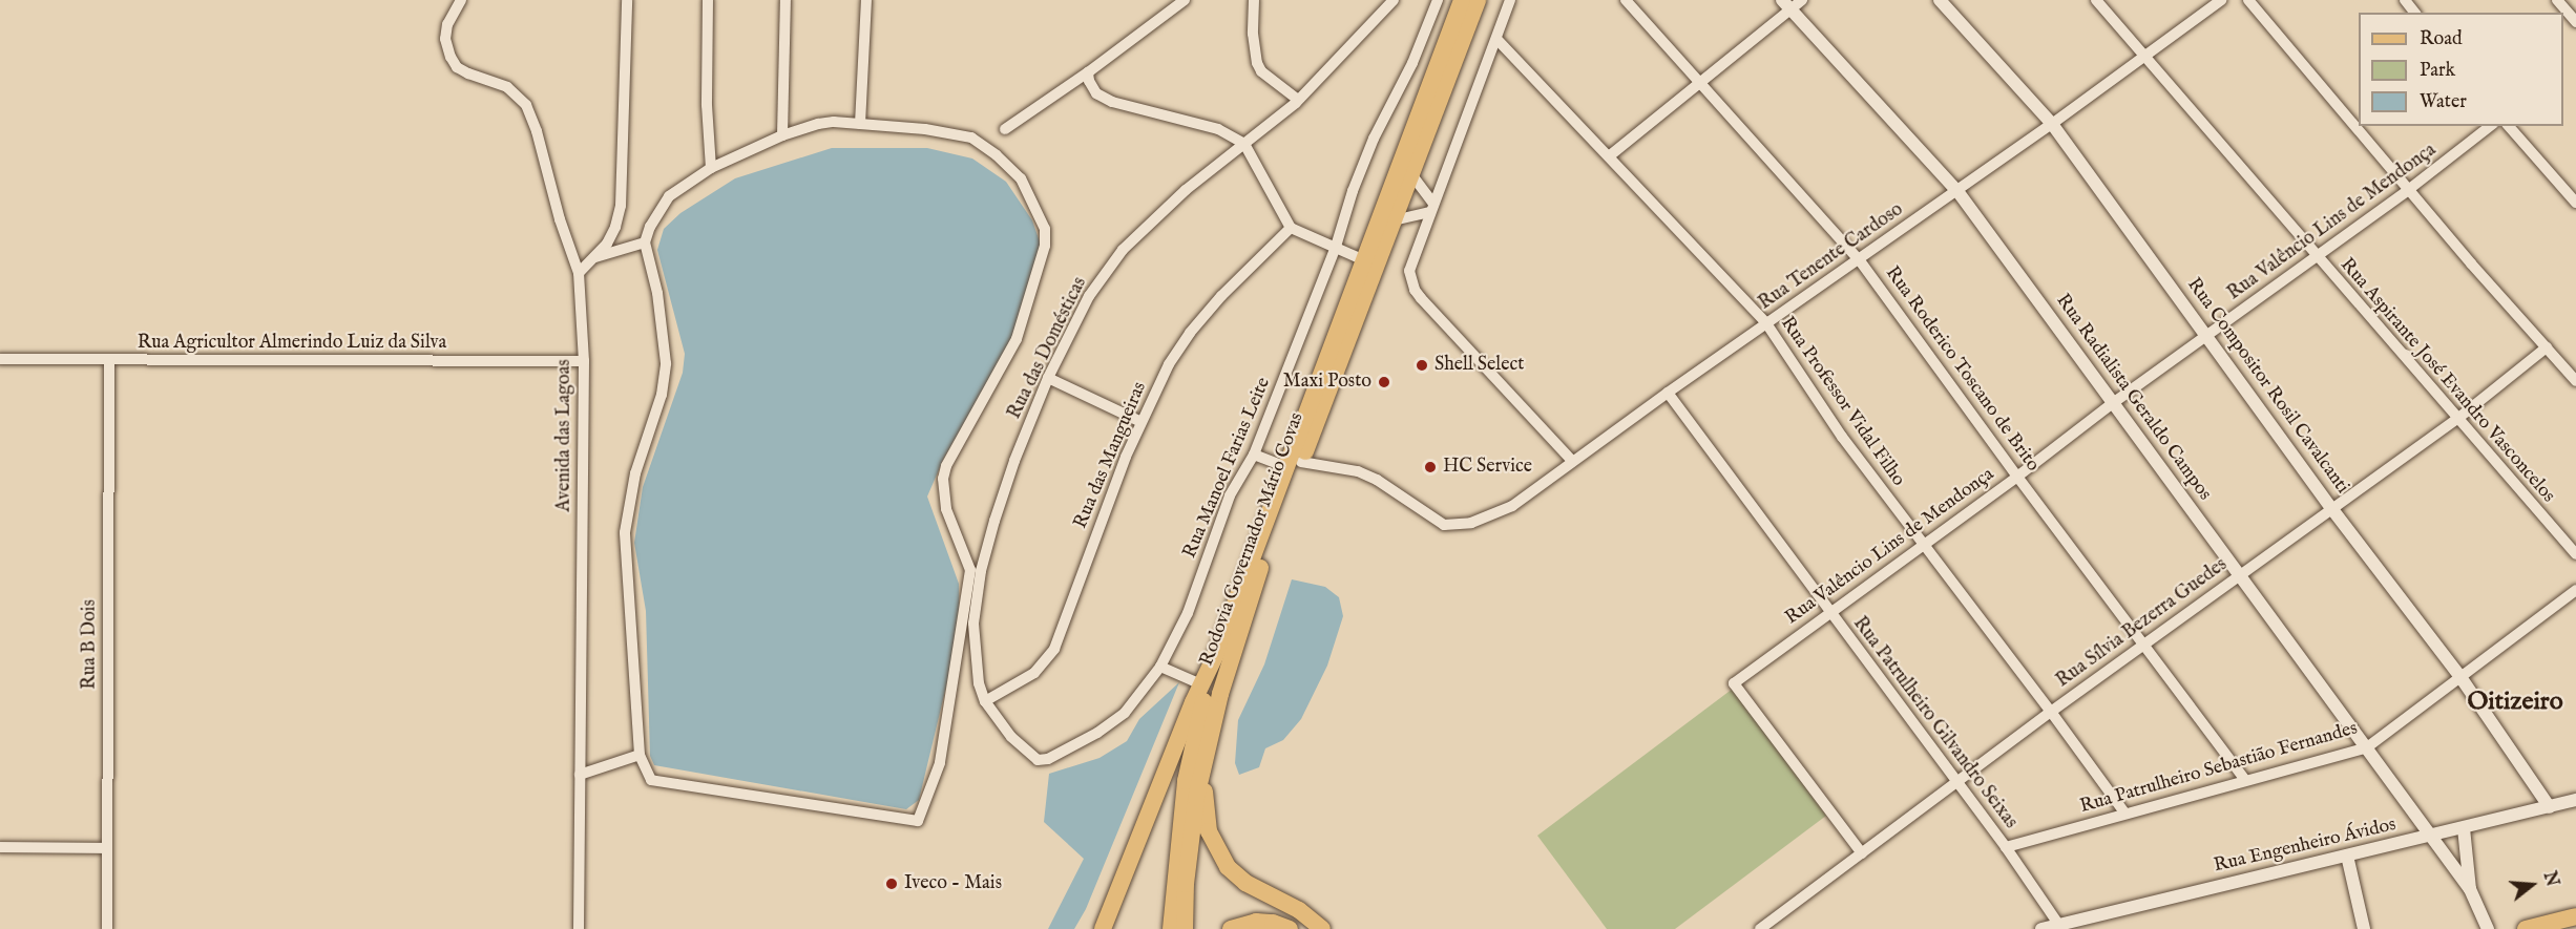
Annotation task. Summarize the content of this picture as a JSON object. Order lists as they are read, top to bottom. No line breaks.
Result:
{"streets":{"main road":["Rodovia Governador Mário Covas"],"street":["Rua Valêncio Lins de Mendonça","Rua Tenente Cardoso","Rua Agricultor Almerindo Luiz da Silva","Rua das Domésticas","Rua Roderico Toscano de Brito","Rua Aspirante José Evandro Vasconcelos","Rua Compositor Rosil Cavalcanti","Rua Radialista Geraldo Campos","Rua Professor Vidal Filho","Avenida das Lagoas","Rua das Mangueiras","Rua Manoel Farias Leite","Rua Sílvia Bezerra Guedes","Rua B Dois","Rua Patrulheiro Gilvandro Seixas","Rua Patrulheiro Sebastião Fernandes","Rua Engenheiro Ávidos"]},"crossings":[["Rua Valêncio Lins de Mendonça","Rua Roderico Toscano de Brito"],["Rua Valêncio Lins de Mendonça","Rua Aspirante José Evandro Vasconcelos"],["Rua Valêncio Lins de Mendonça","Rua Compositor Rosil Cavalcanti"],["Rua Valêncio Lins de Mendonça","Rua Radialista Geraldo Campos"],["Rua Valêncio Lins de Mendonça","Rua Professor Vidal Filho"],["Rua Valêncio Lins de Mendonça","Rua Sílvia Bezerra Guedes"],["Rua Valêncio Lins de Mendonça","Rua Patrulheiro Gilvandro Seixas"],["Rua Tenente Cardoso","Rua Roderico Toscano de Brito"],["Rua Tenente Cardoso","Rua Aspirante José Evandro Vasconcelos"],["Rua Tenente Cardoso","Rua Compositor Rosil Cavalcanti"],["Rua Tenente Cardoso","Rua Radialista Geraldo Campos"],["Rua Tenente Cardoso","Rua Professor Vidal Filho"],["Rua Tenente Cardoso","Rodovia Governador Mário Covas"],["Rua Tenente Cardoso","Rua Patrulheiro Gilvandro Seixas"],["Rua Agricultor Almerindo Luiz da Silva","Avenida das Lagoas"],["Rua Agricultor Almerindo Luiz da Silva","Rua B Dois"],["Rua das Domésticas","Rua das Mangueiras"],["Rua das Domésticas","Rua Manoel Farias Leite"],["Rua Roderico Toscano de Brito","Rua Sílvia Bezerra Guedes"],["Rua Roderico Toscano de Brito","Rua Patrulheiro Sebastião Fernandes"],["Rua Aspirante José Evandro Vasconcelos","Rua Sílvia Bezerra Guedes"],["Rua Compositor Rosil Cavalcanti","Rua Sílvia Bezerra Guedes"],["Rua Compositor Rosil Cavalcanti","Rua Patrulheiro Sebastião Fernandes"],["Rua Compositor Rosil Cavalcanti","Rua Engenheiro Ávidos"],["Rua Radialista Geraldo Campos","Rua Sílvia Bezerra Guedes"],["Rua Radialista Geraldo Campos","Rua Patrulheiro Sebastião Fernandes"],["Rua Radialista Geraldo Campos","Rua Engenheiro Ávidos"],["Rua Professor Vidal Filho","Rua Sílvia Bezerra Guedes"],["Rua Professor Vidal Filho","Rua Patrulheiro Sebastião Fernandes"],["Rua Sílvia Bezerra Guedes","Rua Patrulheiro Gilvandro Seixas"],["Rua Patrulheiro Gilvandro Seixas","Rua Patrulheiro Sebastião Fernandes"],["Rua Patrulheiro Gilvandro Seixas","Rua Engenheiro Ávidos"]],"districts":["Oitizeiro"],"places":["Shell Select","Maxi Posto","HC Service","Iveco - Mais"],"legend":["Road","Park","Water"],"north":"right"}
